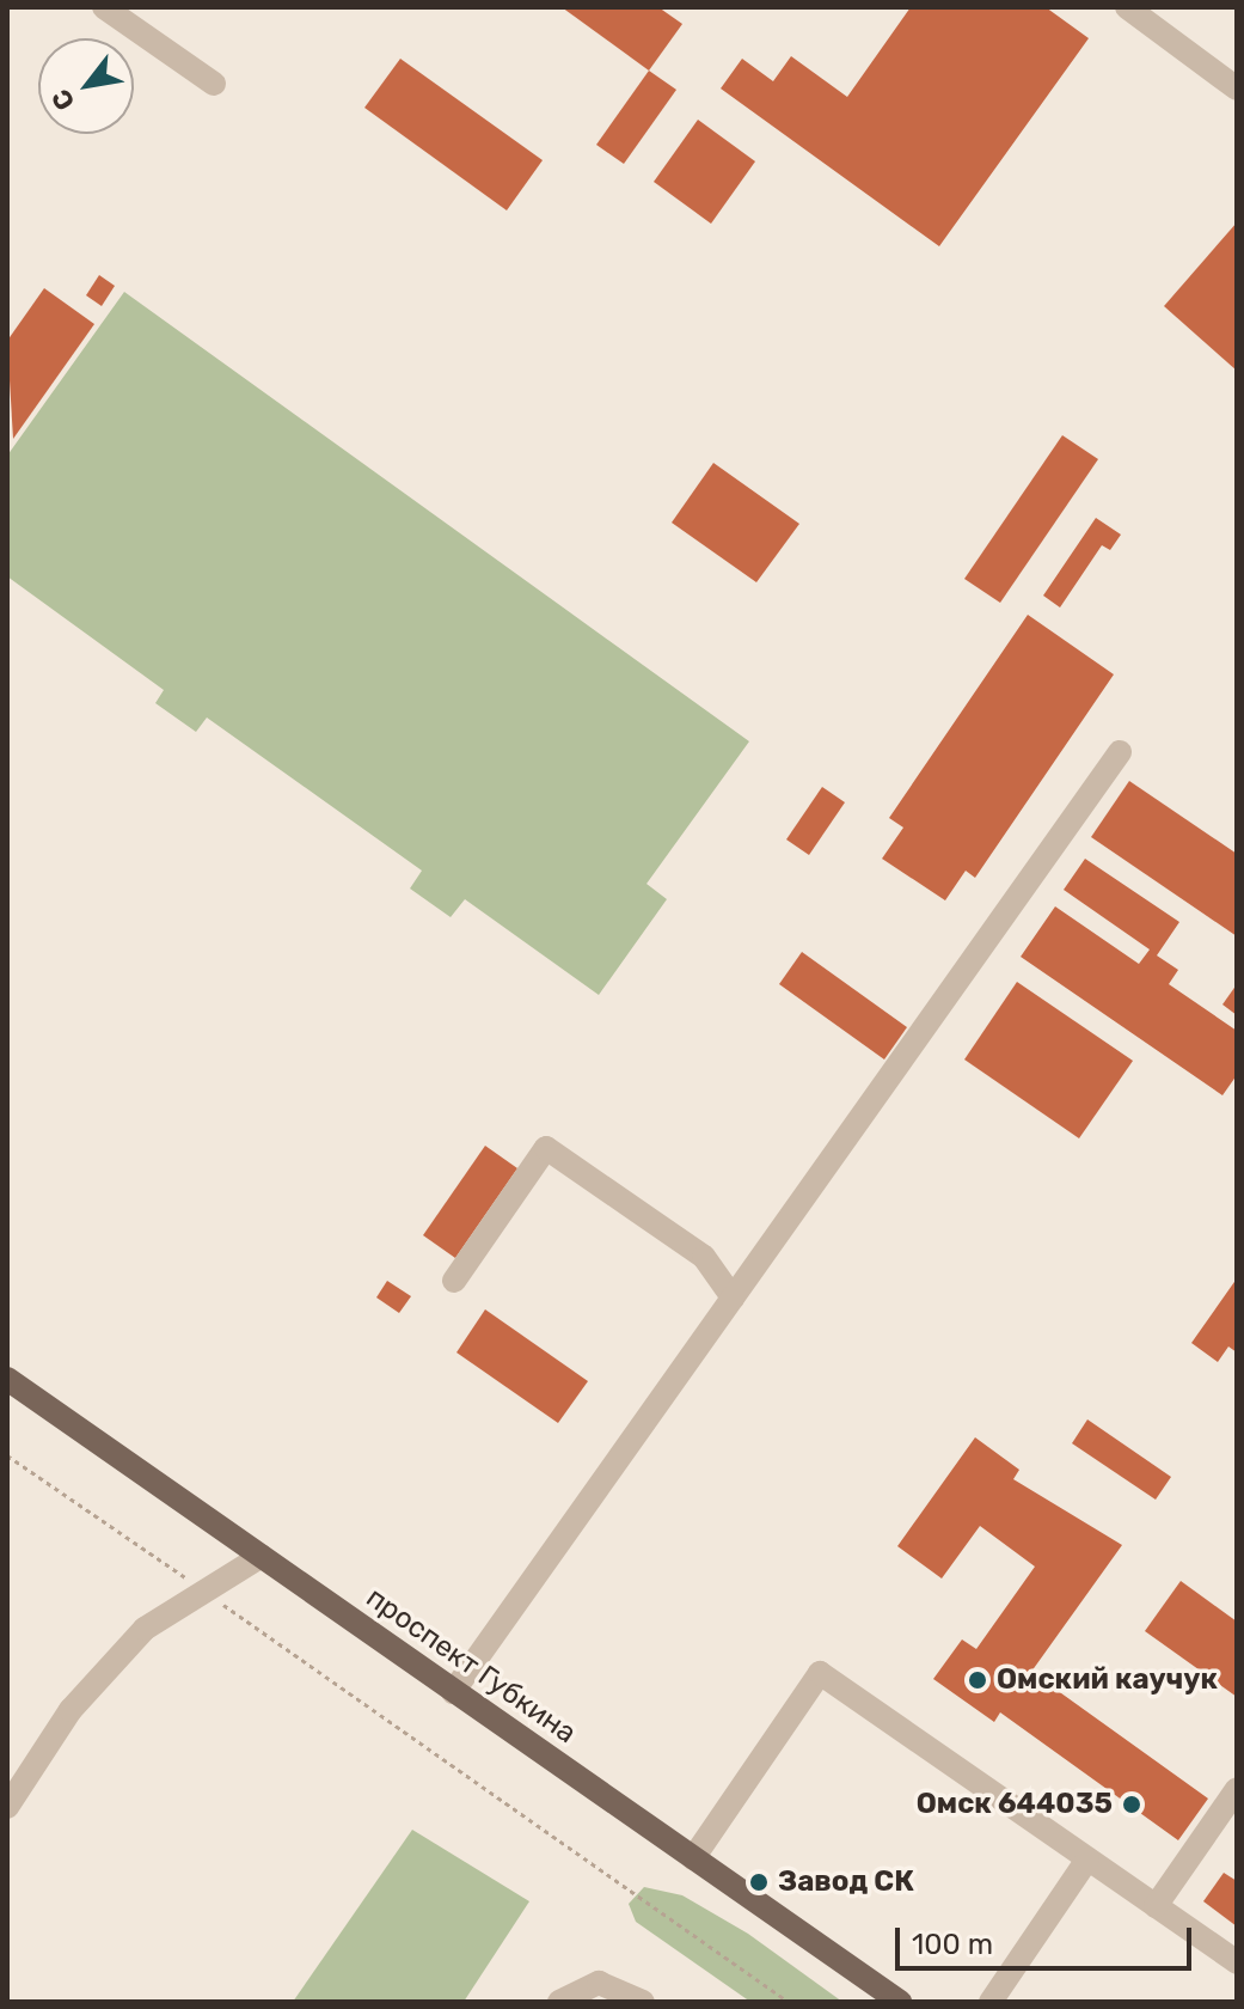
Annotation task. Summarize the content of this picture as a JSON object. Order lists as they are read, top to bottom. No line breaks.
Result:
{"streets":{"main road":["проспект Губкина"]},"places":["Омский каучук","Омск 644035","Завод СК"],"scale_bar":"100 m","north":"bottom left"}
